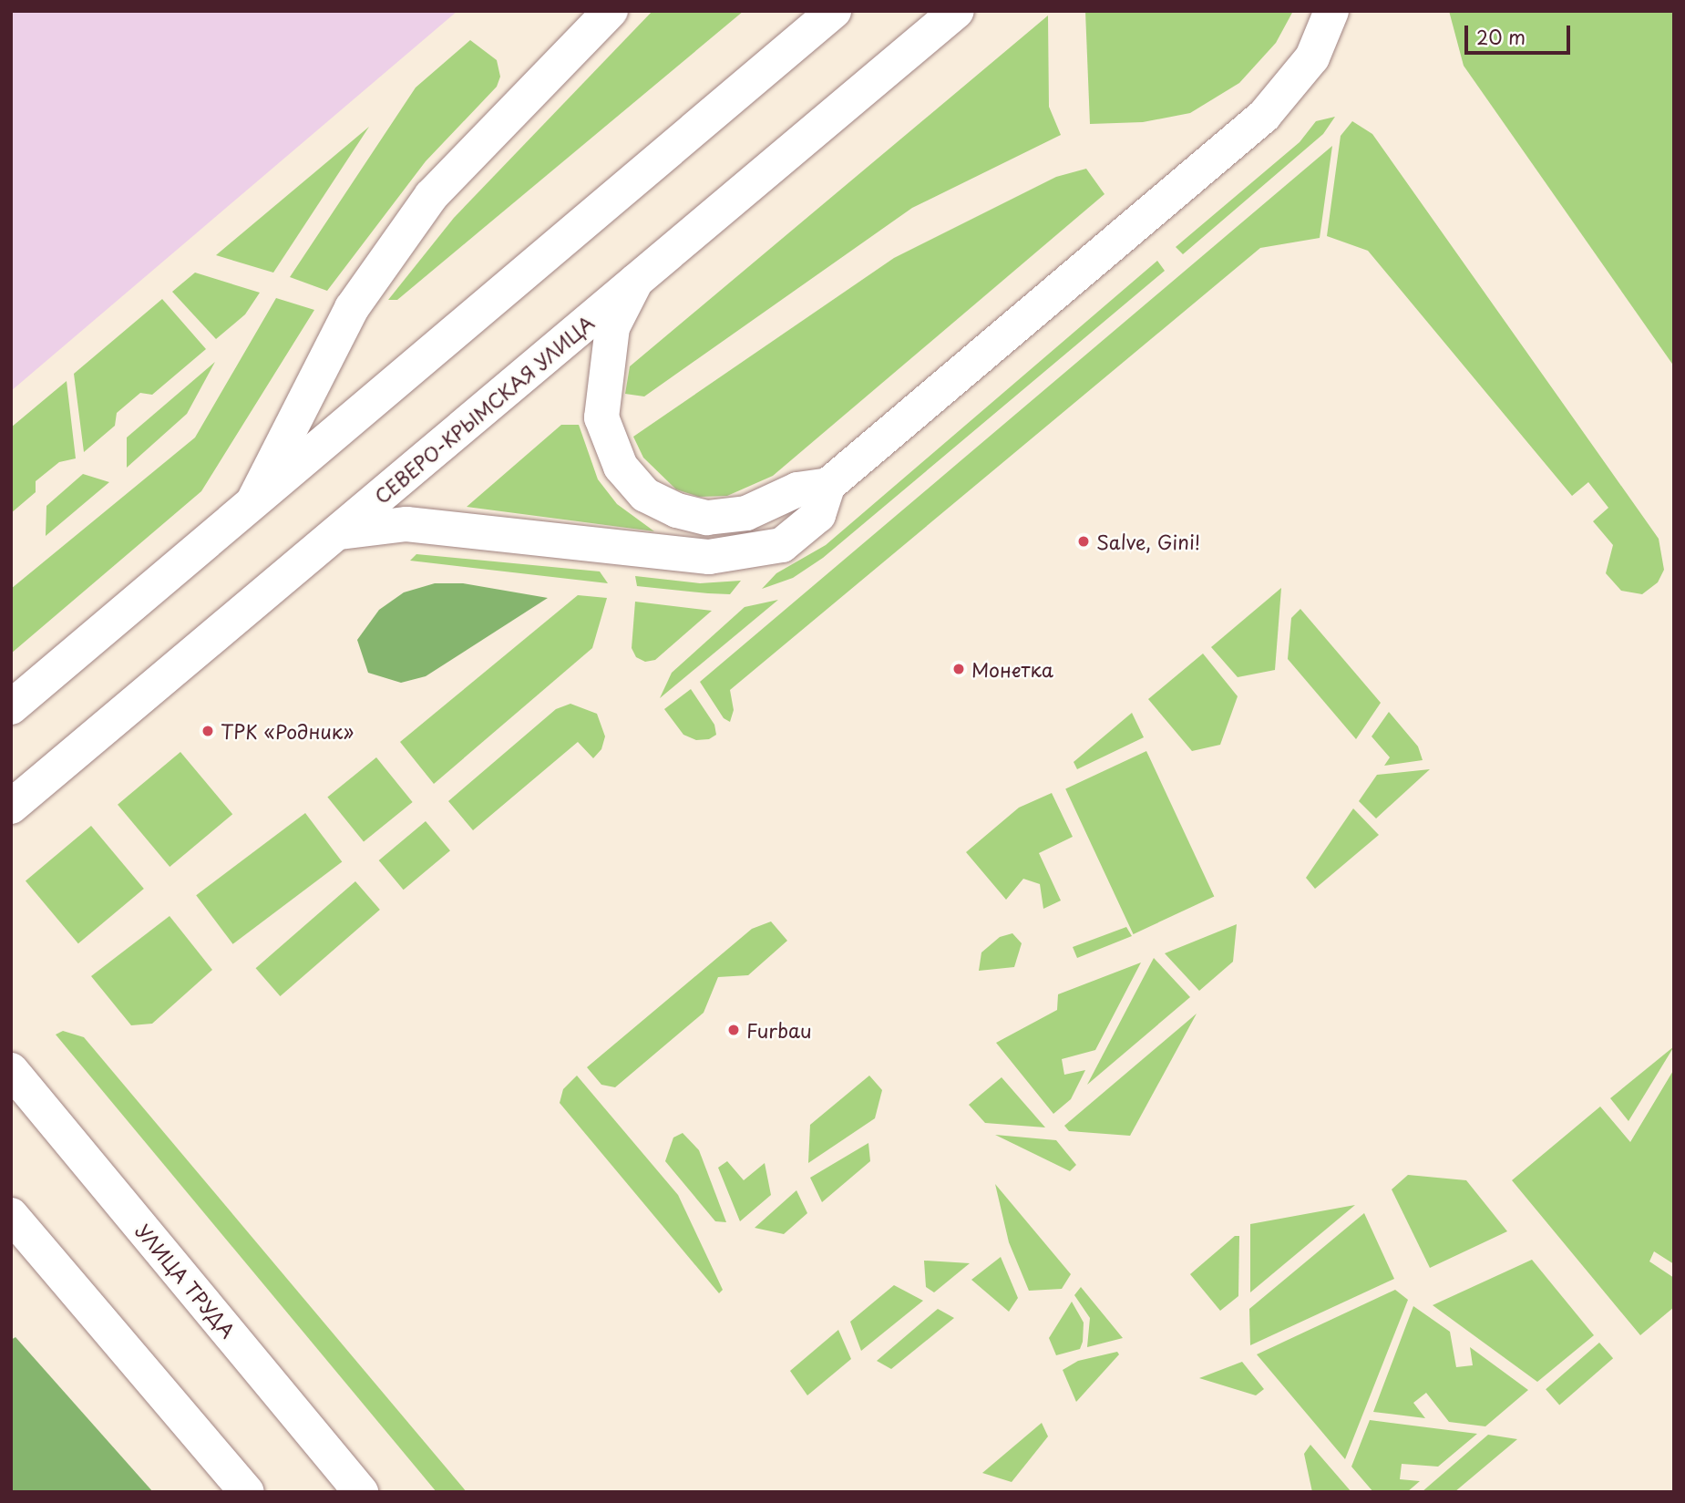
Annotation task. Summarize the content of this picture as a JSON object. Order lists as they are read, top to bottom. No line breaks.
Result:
{"streets":{"main road":["СЕВЕРО-КРЫМСКАЯ УЛИЦА","УЛИЦА ТРУДА"]},"places":["Salve, Gini!","Монетка","ТРК «Родник»","Furbau"],"scale_bar":"20 m"}
